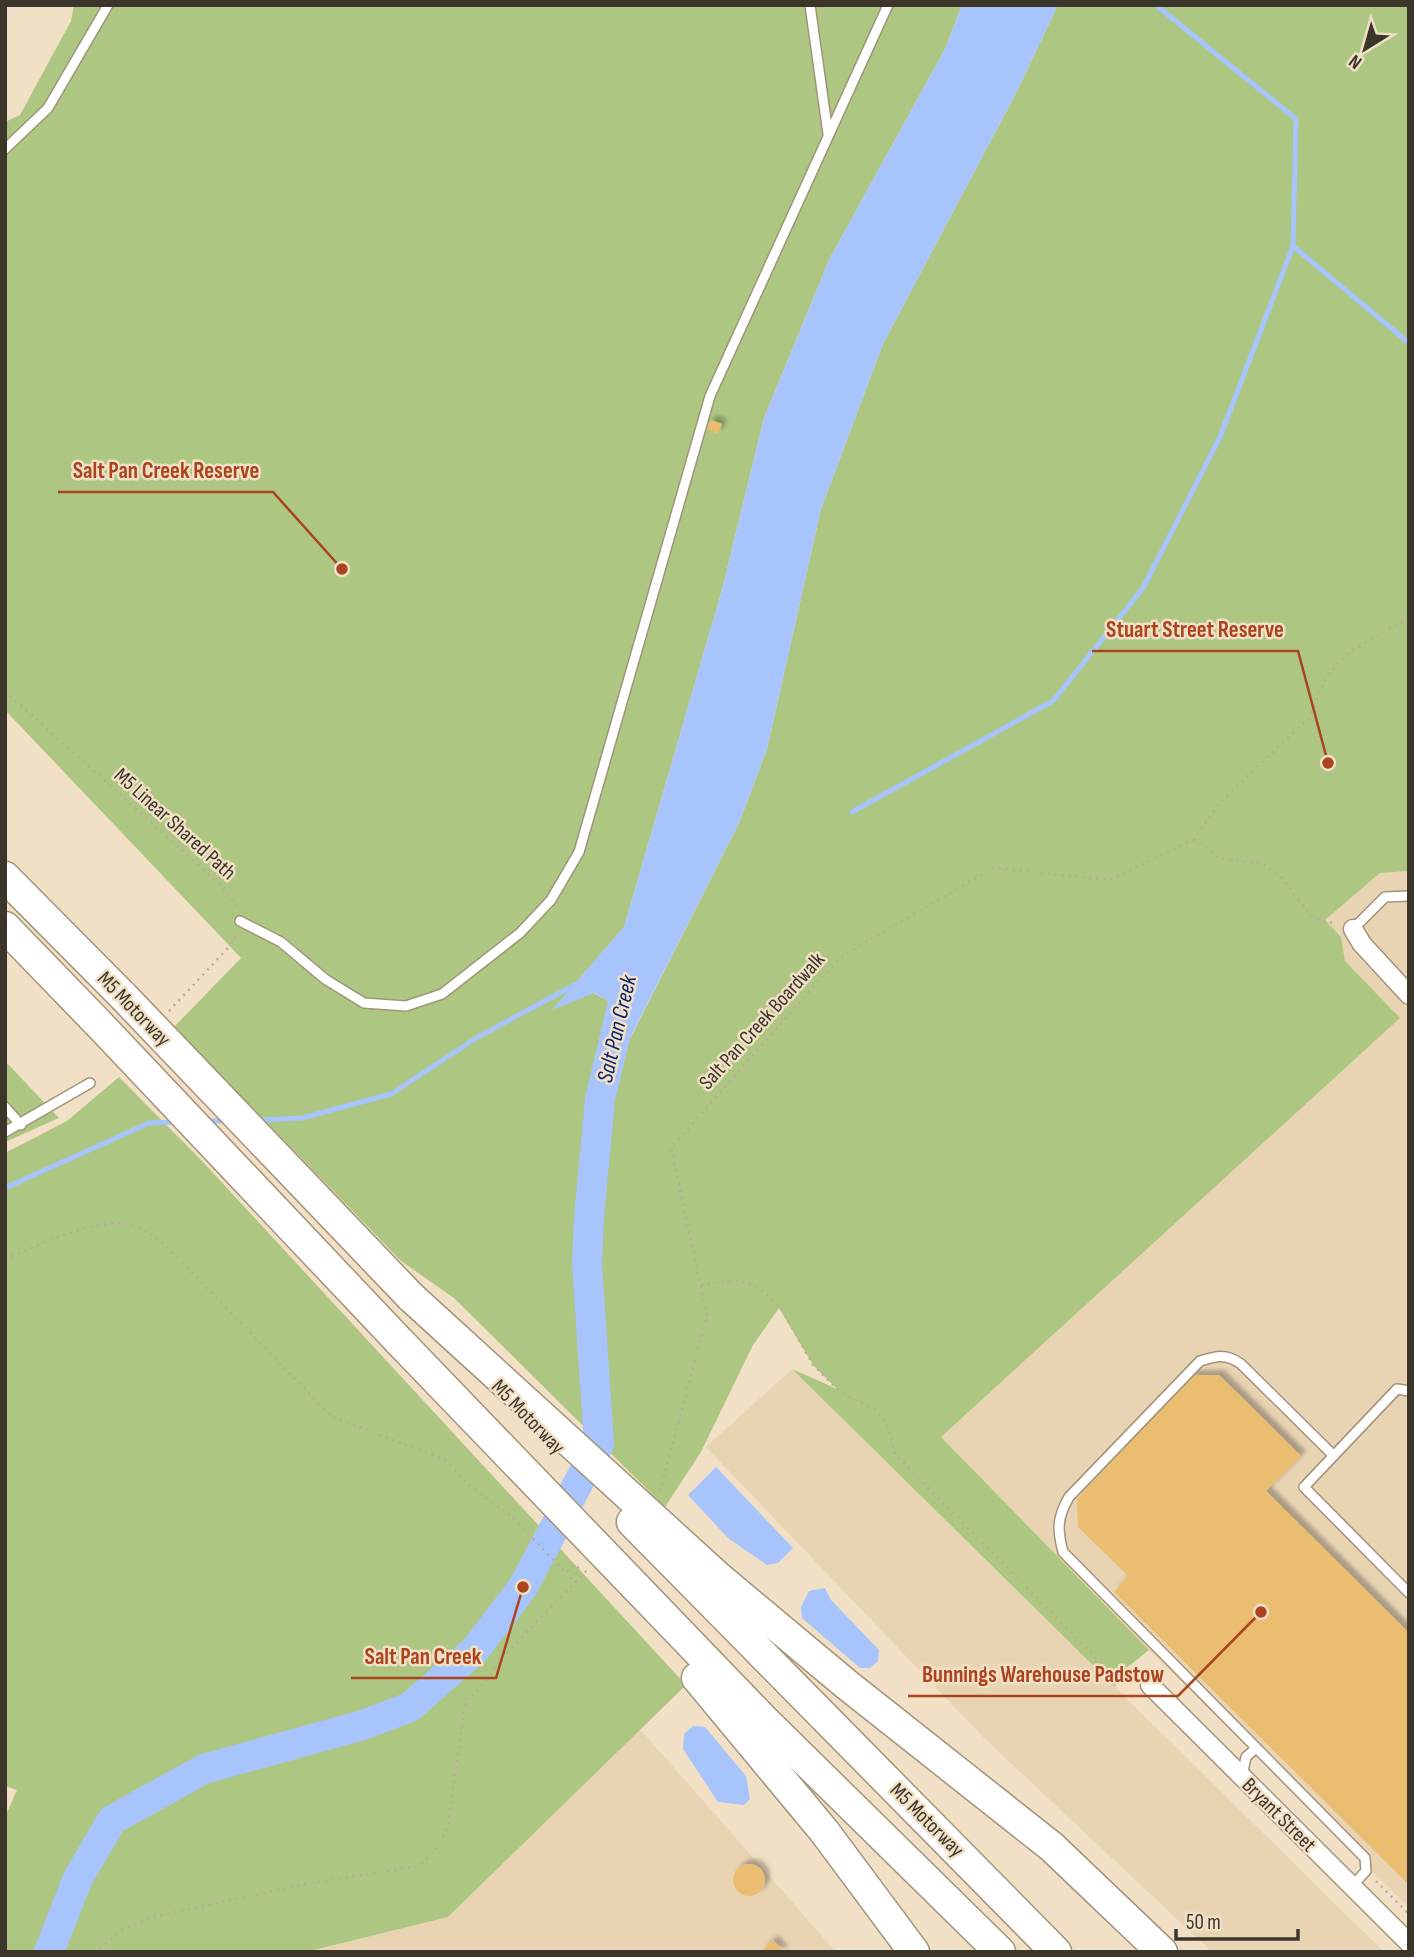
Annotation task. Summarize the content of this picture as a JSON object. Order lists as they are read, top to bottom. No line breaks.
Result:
{"streets":{"highway":["M5 Motorway"],"street":["Bryant Street"],"path":["M5 Linear Shared Path","Salt Pan Creek Boardwalk"]},"water":["Salt Pan Creek"],"places":["Salt Pan Creek Reserve","Stuart Street Reserve","Salt Pan Creek","Bunnings Warehouse Padstow"],"scale_bar":"50 m","north":"bottom left"}
